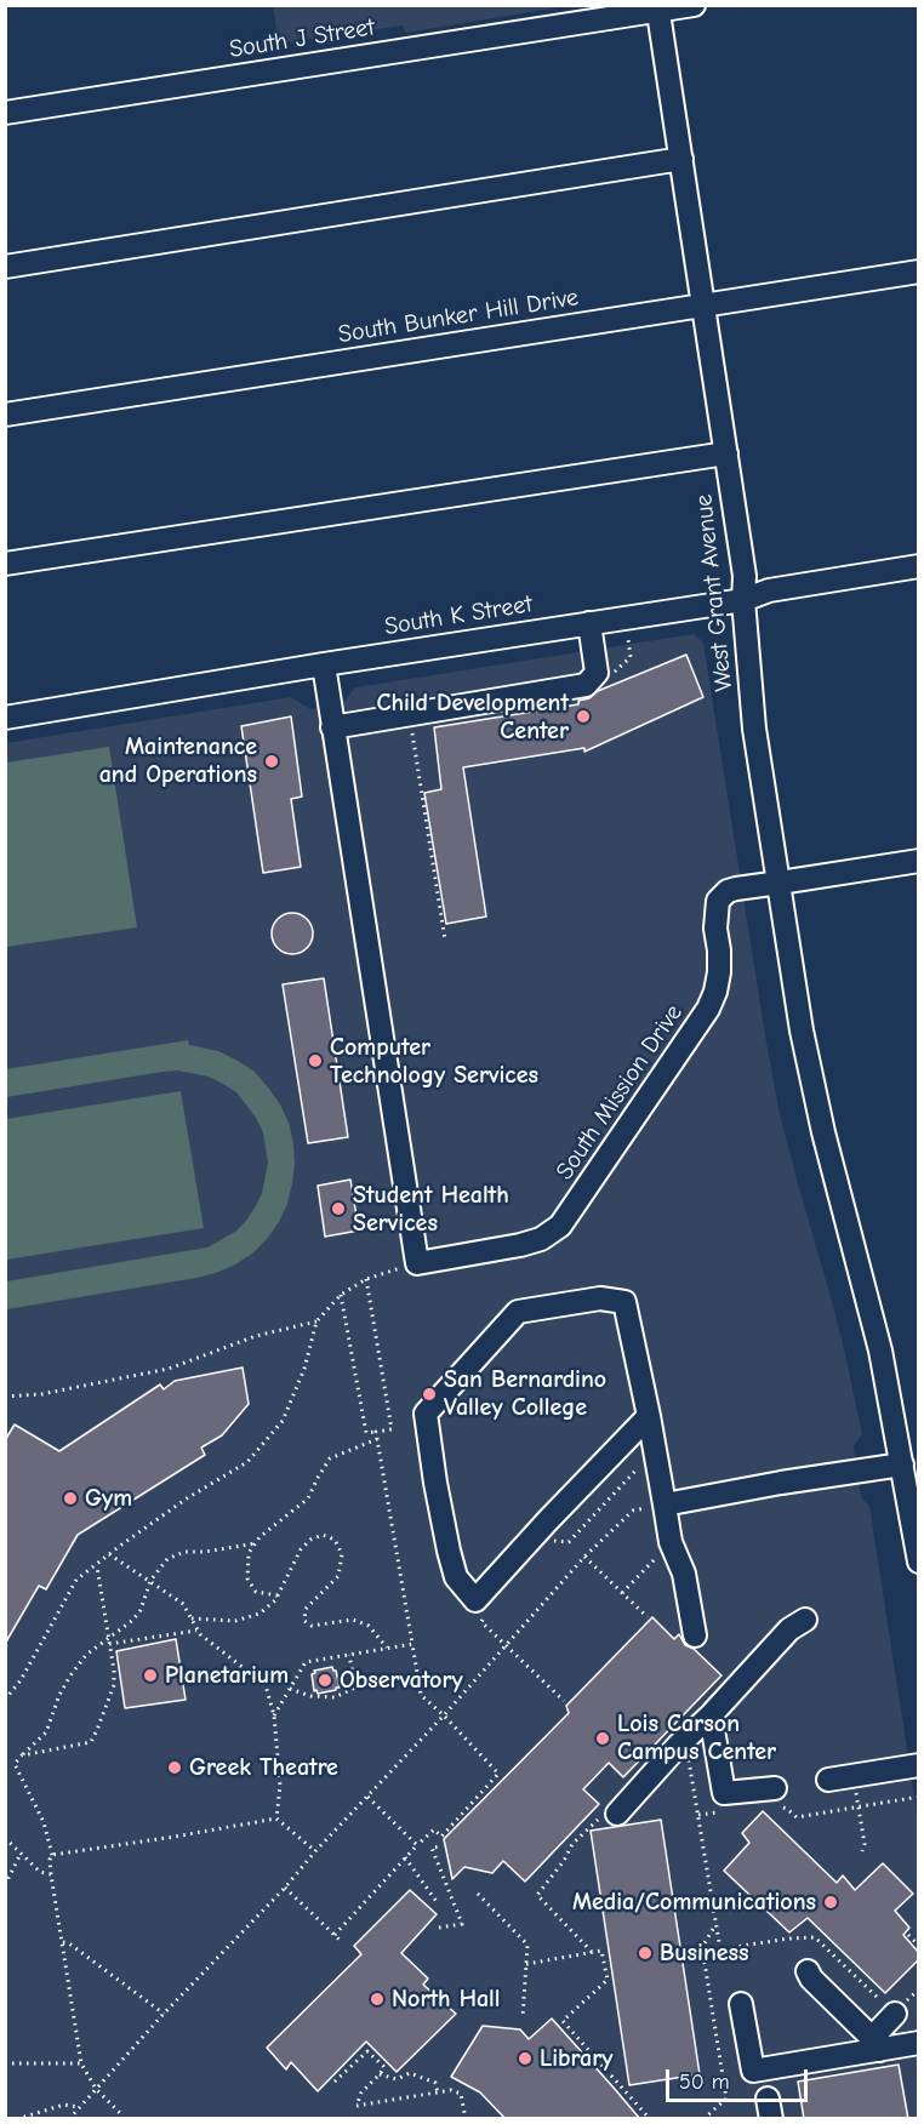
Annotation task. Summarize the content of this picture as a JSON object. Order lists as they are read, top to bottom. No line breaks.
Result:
{"streets":{"street":["South J Street","South Bunker Hill Drive","West Grant Avenue","South K Street","South Mission Drive"]},"crossings":[["South J Street","West Grant Avenue"],["South Bunker Hill Drive","West Grant Avenue"],["West Grant Avenue","South K Street"],["West Grant Avenue","South Mission Drive"]],"places":["Child Development Center","Maintenance and Operations","Computer Technology Services","Student Health Services","San Bernardino Valley College","Gym","Planetarium","Observatory","Lois Carson Campus Center","Greek Theatre","Media/Communications","Business","North Hall","Library"],"scale_bar":"50 m"}
